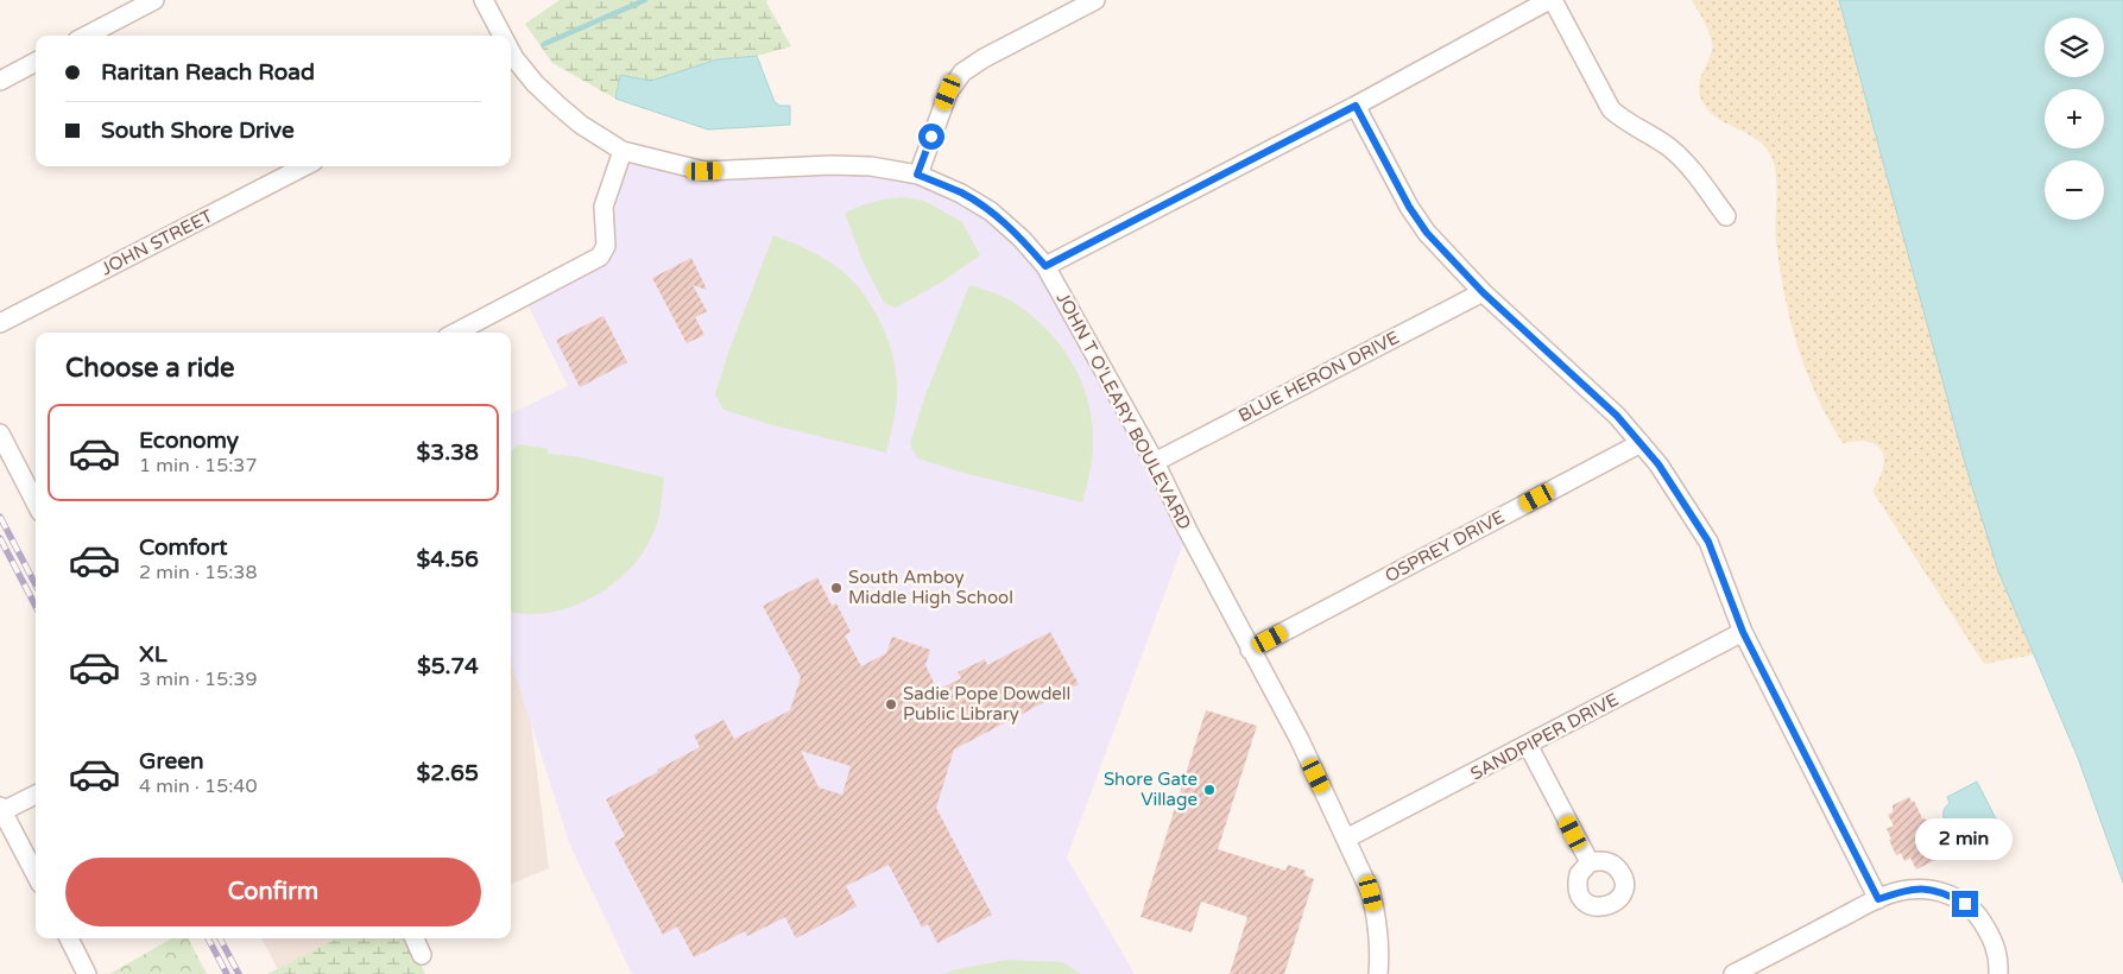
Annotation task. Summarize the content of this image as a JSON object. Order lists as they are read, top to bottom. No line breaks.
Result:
{"streets":{"street":["JOHN STREET","BLUE HERON DRIVE","JOHN T O'LEARY BOULEVARD","OSPREY DRIVE","SANDPIPER DRIVE"]},"crossings":[["BLUE HERON DRIVE","JOHN T O'LEARY BOULEVARD"],["JOHN T O'LEARY BOULEVARD","OSPREY DRIVE"],["JOHN T O'LEARY BOULEVARD","SANDPIPER DRIVE"]],"places":["South Amboy Middle High School","Sadie Pope Dowdell Public Library","Shore Gate Village"],"page":{"map_buttons":["+","−"],"banner":["Raritan Reach Road","South Shore Drive"],"heading":"Choose a ride","list":[{"name":"Economy","note":"1 min · 15:37","value":"$3.38"},{"name":"Comfort","note":"2 min · 15:38","value":"$4.56"},{"name":"XL","note":"3 min · 15:39","value":"$5.74"},{"name":"Green","note":"4 min · 15:40","value":"$2.65"}],"bubble":"2 min","buttons":"Confirm"}}
